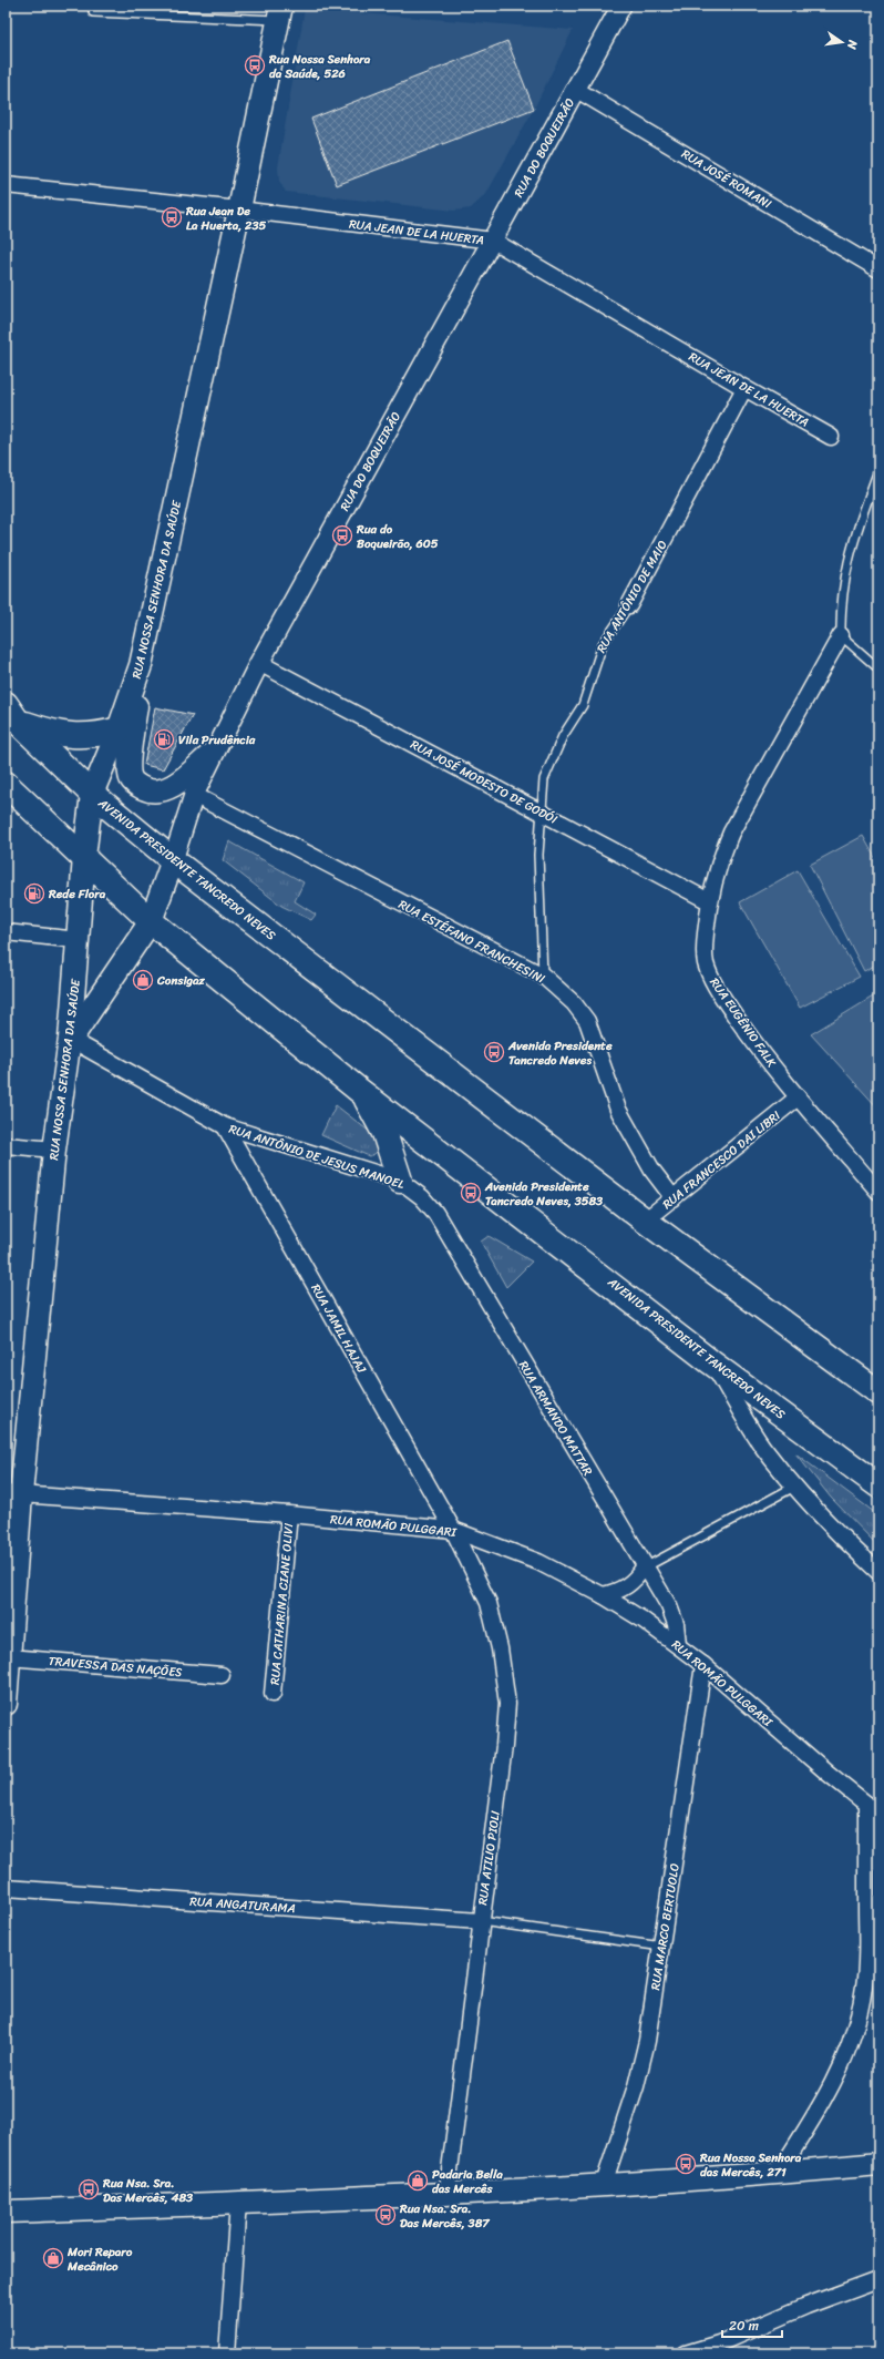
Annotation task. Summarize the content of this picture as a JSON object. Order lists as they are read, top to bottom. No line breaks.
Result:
{"streets":{"highway":["AVENIDA PRESIDENTE TANCREDO NEVES"],"main road":["RUA DO BOQUEIRÃO","RUA NOSSA SENHORA DA SAÚDE"],"street":["RUA JOSÉ ROMANI","RUA JEAN DE LA HUERTA","RUA ANTÔNIO DE MAIO","RUA JOSÉ MODESTO DE GODÓI","RUA ESTÉFANO FRANCHESINI","RUA EUGÊNIO FALK","RUA ANTÔNIO DE JESUS MANOEL","RUA FRANCESCO DAI LIBRI","RUA JAMIL HAJAJ","RUA ARMANDO MATTAR","RUA ROMÃO PULGGARI","RUA CATHARINA CIANE OLIVI","TRAVESSA DAS NAÇÕES","RUA ATILIO PIOLI","RUA ANGATURAMA","RUA MARCO BERTUOLO"]},"crossings":[["RUA DO BOQUEIRÃO","RUA JOSÉ ROMANI"],["RUA DO BOQUEIRÃO","RUA JEAN DE LA HUERTA"],["RUA DO BOQUEIRÃO","RUA NOSSA SENHORA DA SAÚDE"],["RUA DO BOQUEIRÃO","RUA JOSÉ MODESTO DE GODÓI"],["RUA DO BOQUEIRÃO","AVENIDA PRESIDENTE TANCREDO NEVES"],["RUA DO BOQUEIRÃO","RUA ESTÉFANO FRANCHESINI"],["RUA DO BOQUEIRÃO","RUA ANTÔNIO DE JESUS MANOEL"],["RUA JEAN DE LA HUERTA","RUA NOSSA SENHORA DA SAÚDE"],["RUA JEAN DE LA HUERTA","RUA ANTÔNIO DE MAIO"],["RUA NOSSA SENHORA DA SAÚDE","AVENIDA PRESIDENTE TANCREDO NEVES"],["RUA NOSSA SENHORA DA SAÚDE","RUA ANTÔNIO DE JESUS MANOEL"],["RUA NOSSA SENHORA DA SAÚDE","RUA ROMÃO PULGGARI"],["RUA NOSSA SENHORA DA SAÚDE","TRAVESSA DAS NAÇÕES"],["RUA ANTÔNIO DE MAIO","RUA JOSÉ MODESTO DE GODÓI"],["RUA ANTÔNIO DE MAIO","RUA ESTÉFANO FRANCHESINI"],["RUA JOSÉ MODESTO DE GODÓI","RUA EUGÊNIO FALK"],["AVENIDA PRESIDENTE TANCREDO NEVES","RUA FRANCESCO DAI LIBRI"],["RUA ESTÉFANO FRANCHESINI","RUA FRANCESCO DAI LIBRI"],["RUA EUGÊNIO FALK","RUA FRANCESCO DAI LIBRI"],["RUA ANTÔNIO DE JESUS MANOEL","RUA JAMIL HAJAJ"],["RUA ANTÔNIO DE JESUS MANOEL","RUA ARMANDO MATTAR"],["RUA JAMIL HAJAJ","RUA ROMÃO PULGGARI"],["RUA JAMIL HAJAJ","RUA ATILIO PIOLI"],["RUA ARMANDO MATTAR","RUA ROMÃO PULGGARI"],["RUA ROMÃO PULGGARI","RUA CATHARINA CIANE OLIVI"],["RUA ROMÃO PULGGARI","RUA ATILIO PIOLI"],["RUA ROMÃO PULGGARI","RUA MARCO BERTUOLO"],["RUA ATILIO PIOLI","RUA ANGATURAMA"]],"places":{"bus stop":["Rua Nossa Senhora da Saúde, 526","Rua Jean De La Huerta, 235","Rua do Boqueirão, 605","Avenida Presidente Tancredo Neves","Avenida Presidente Tancredo Neves, 3583","Rua Nossa Senhora das Mercês, 271","Rua Nsa. Sra. Das Mercês, 483","Rua Nsa. Sra. Das Mercês, 387"],"fuel station":["Vila Prudência","Rede Flora"],"shop":["Consigaz","Padaria Bella das Mercês","Mori Reparo Mecânico"]},"scale_bar":"20 m","north":"right"}
